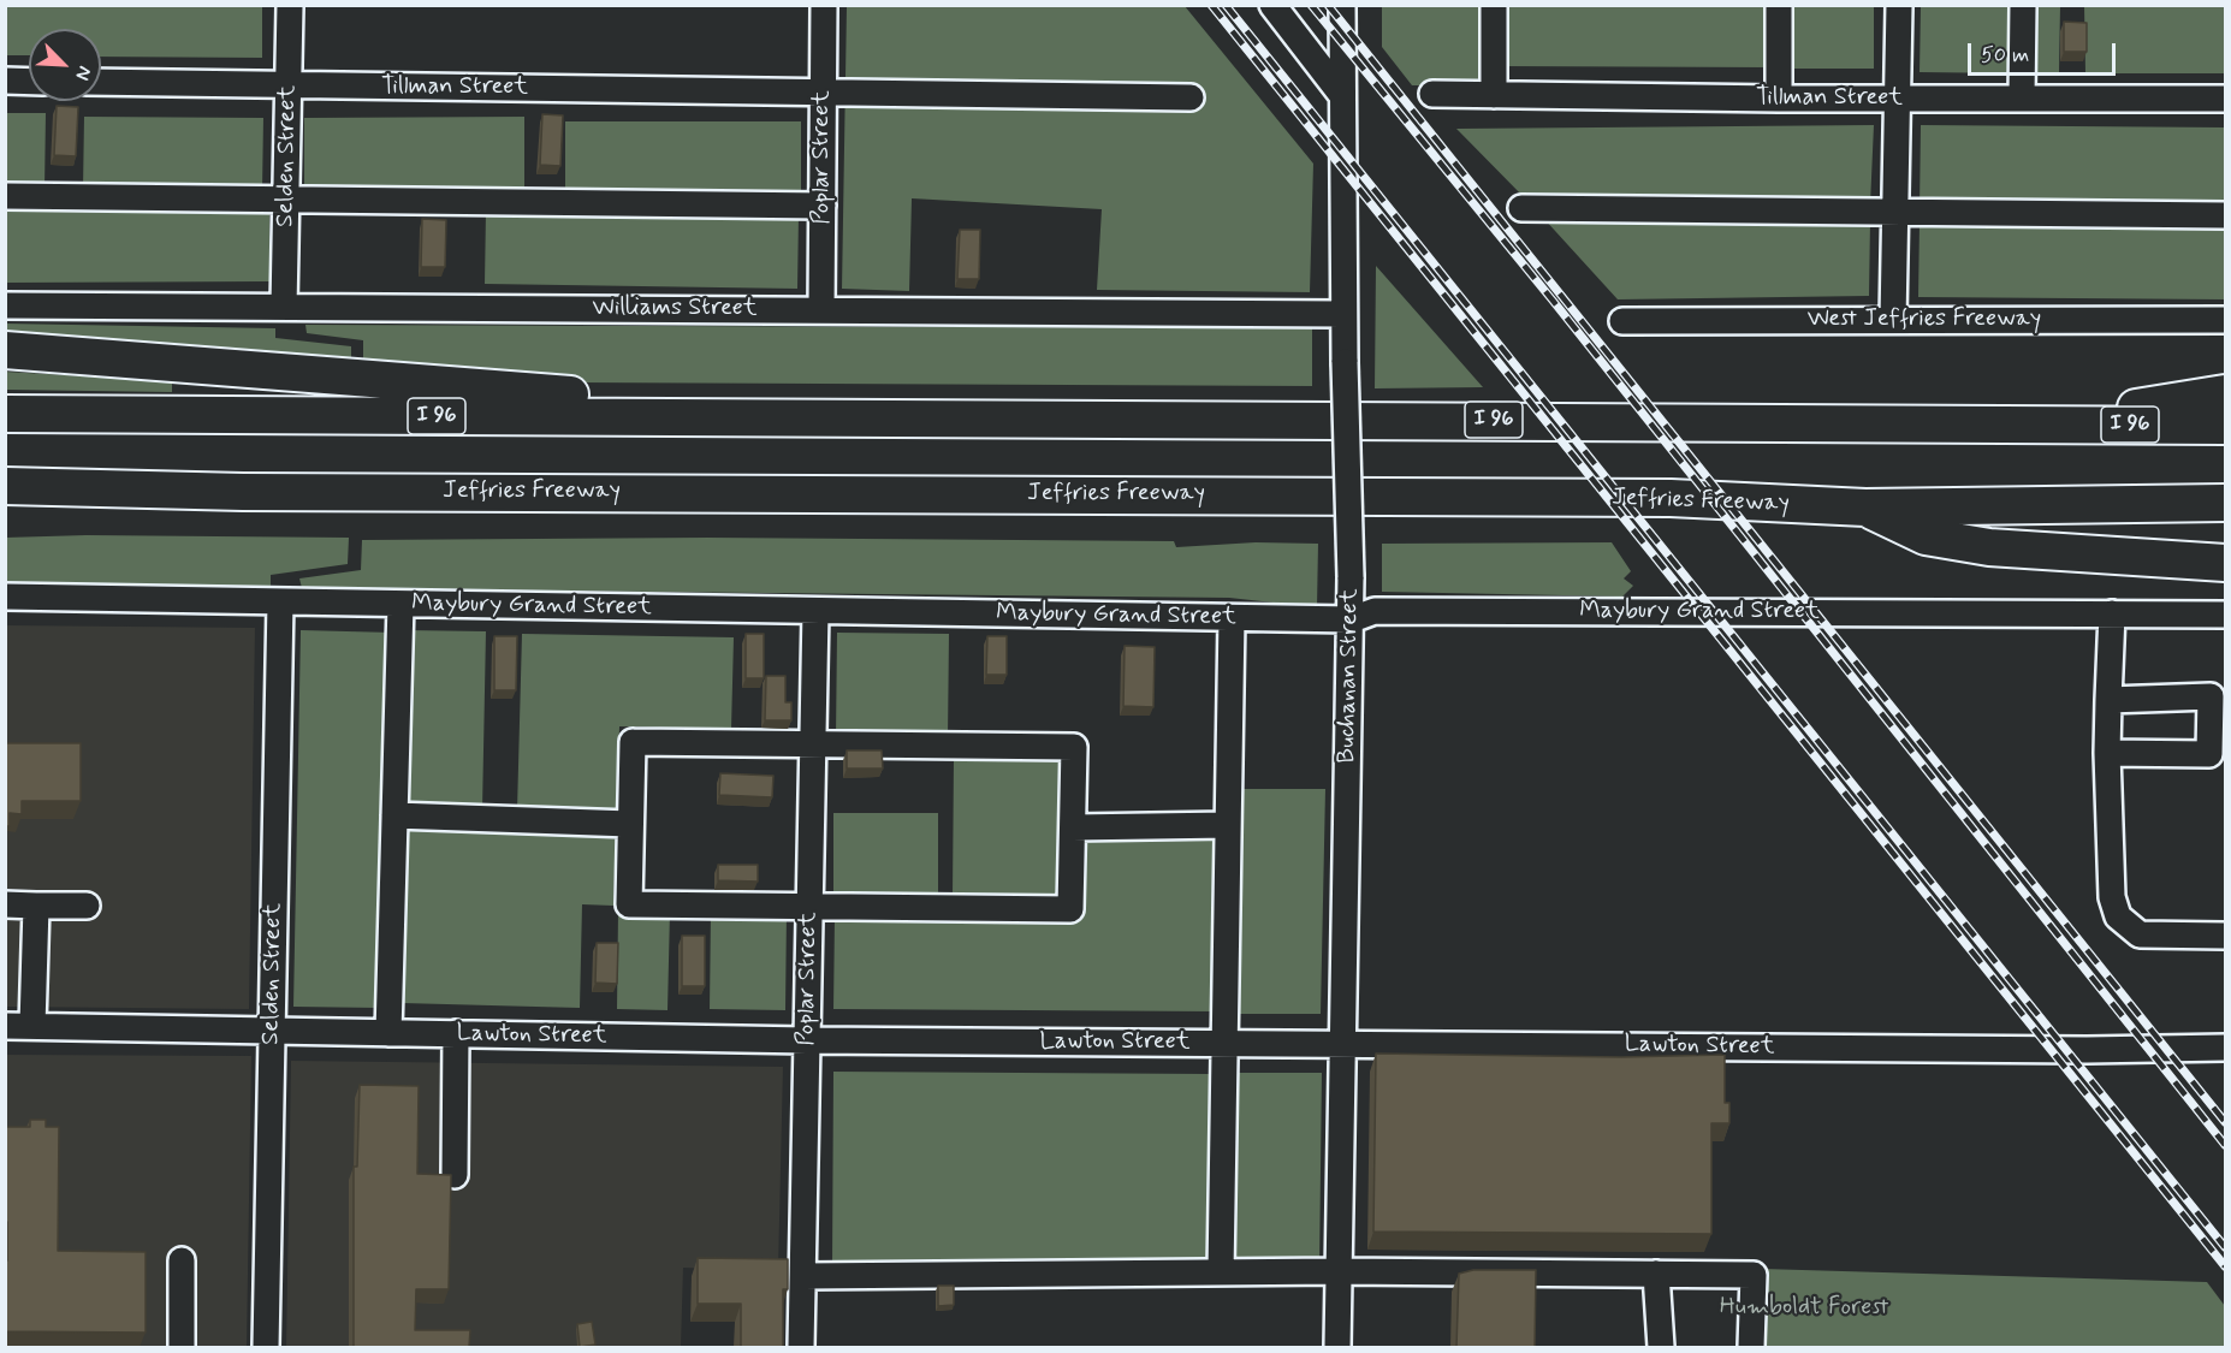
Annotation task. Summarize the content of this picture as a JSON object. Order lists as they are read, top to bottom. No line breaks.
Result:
{"streets":{"highway":["I 96","Jeffries Freeway"],"street":["Tillman Street","Selden Street","Poplar Street","Williams Street","West Jeffries Freeway","Maybury Grand Street","Buchanan Street","Lawton Street"]},"crossings":[["Tillman Street","Selden Street"],["Tillman Street","Poplar Street"],["Selden Street","Williams Street"],["Selden Street","Maybury Grand Street"],["Selden Street","Lawton Street"],["Poplar Street","Williams Street"],["Poplar Street","Maybury Grand Street"],["Poplar Street","Lawton Street"],["Williams Street","Buchanan Street"],["Maybury Grand Street","Buchanan Street"],["Buchanan Street","Lawton Street"]],"parks":["Humboldt Forest"],"scale_bar":"50 m","north":"bottom right"}
